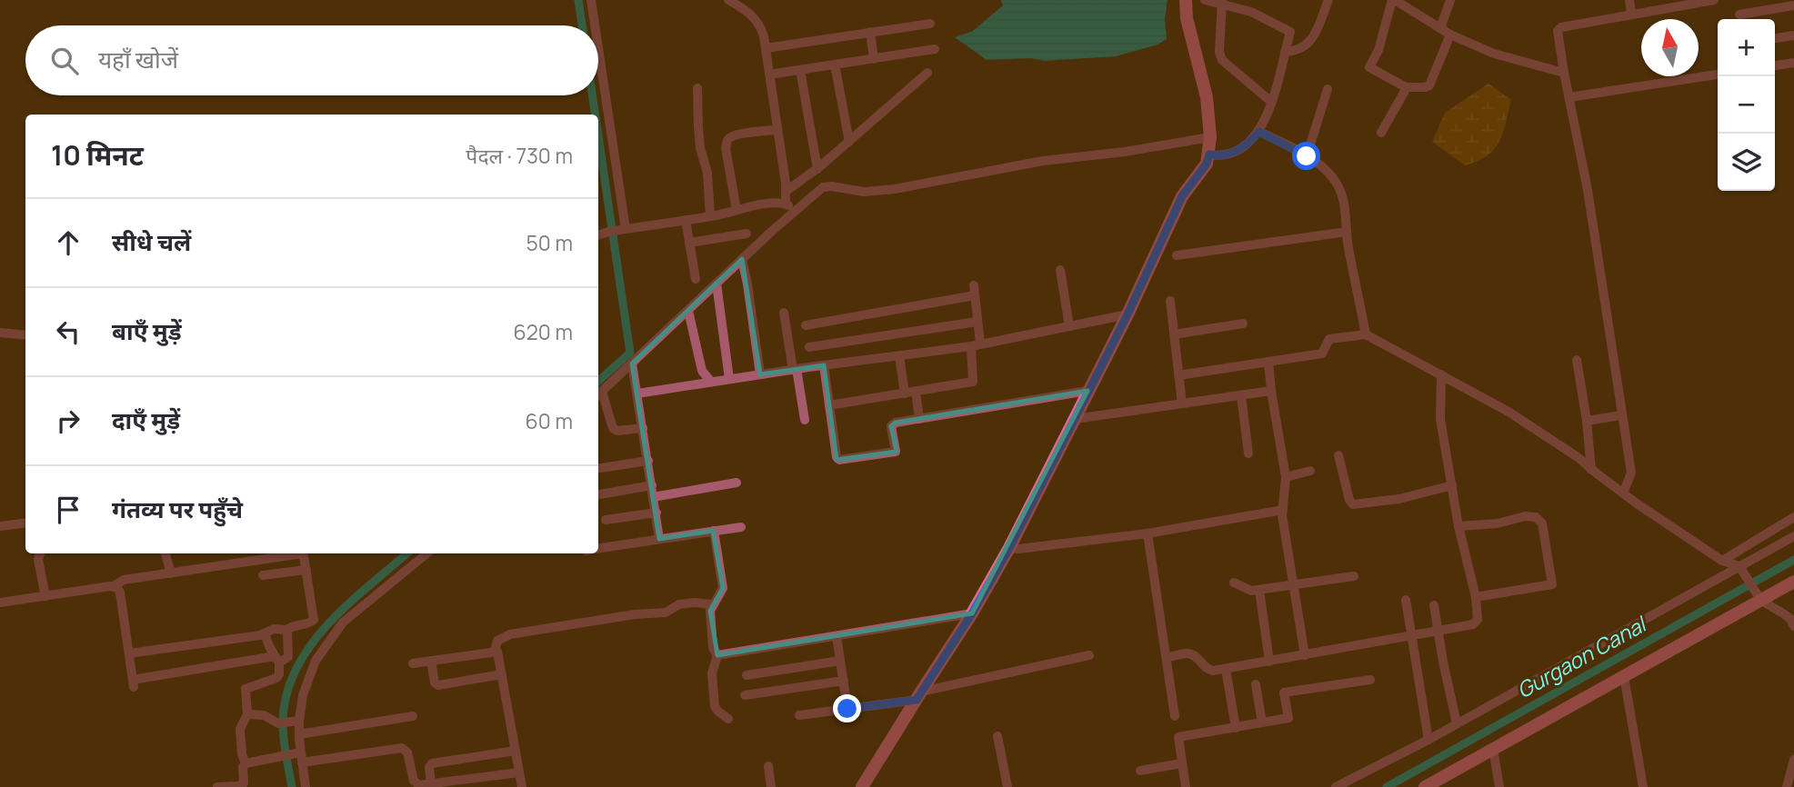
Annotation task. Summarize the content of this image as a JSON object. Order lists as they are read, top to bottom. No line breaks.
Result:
{"water":["Gurgaon Canal"],"north":"top","page":{"map_buttons":["+","−"],"search":"यहाँ खोजें","heading":["10 मिनट","पैदल · 730 m"],"list":[["सीधे चलें","50 m"],["बाएँ मुड़ें","620 m"],["दाएँ मुड़ें","60 m"],"गंतव्य पर पहुँचे"]}}
